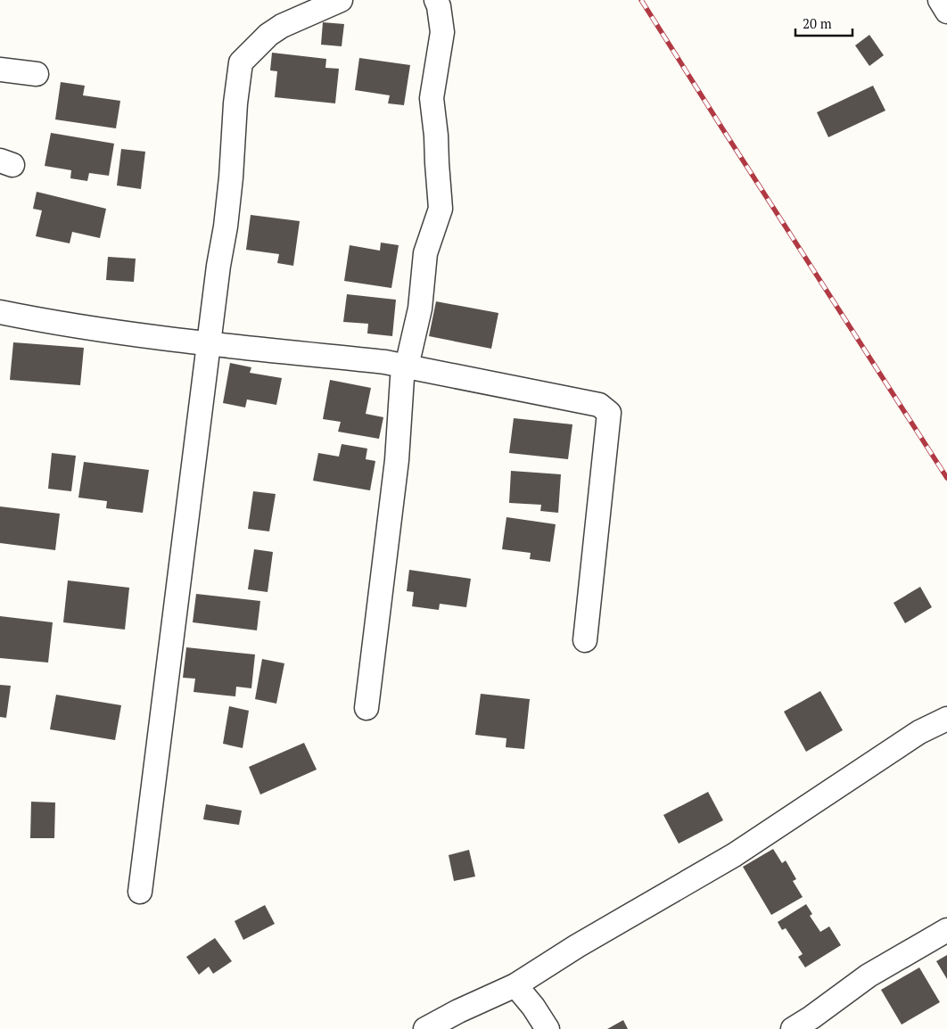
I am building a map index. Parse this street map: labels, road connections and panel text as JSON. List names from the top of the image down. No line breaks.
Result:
{"scale_bar":"20 m"}
